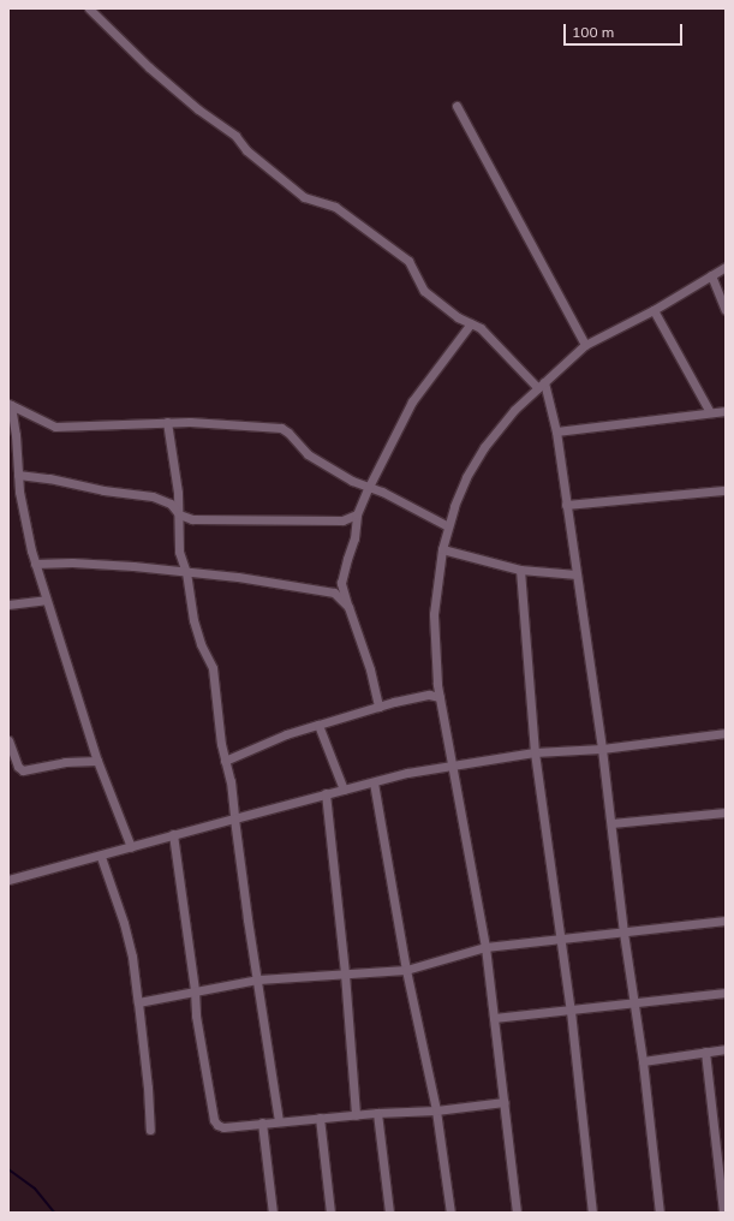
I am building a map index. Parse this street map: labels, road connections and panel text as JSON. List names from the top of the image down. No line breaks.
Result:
{"scale_bar":"100 m"}
